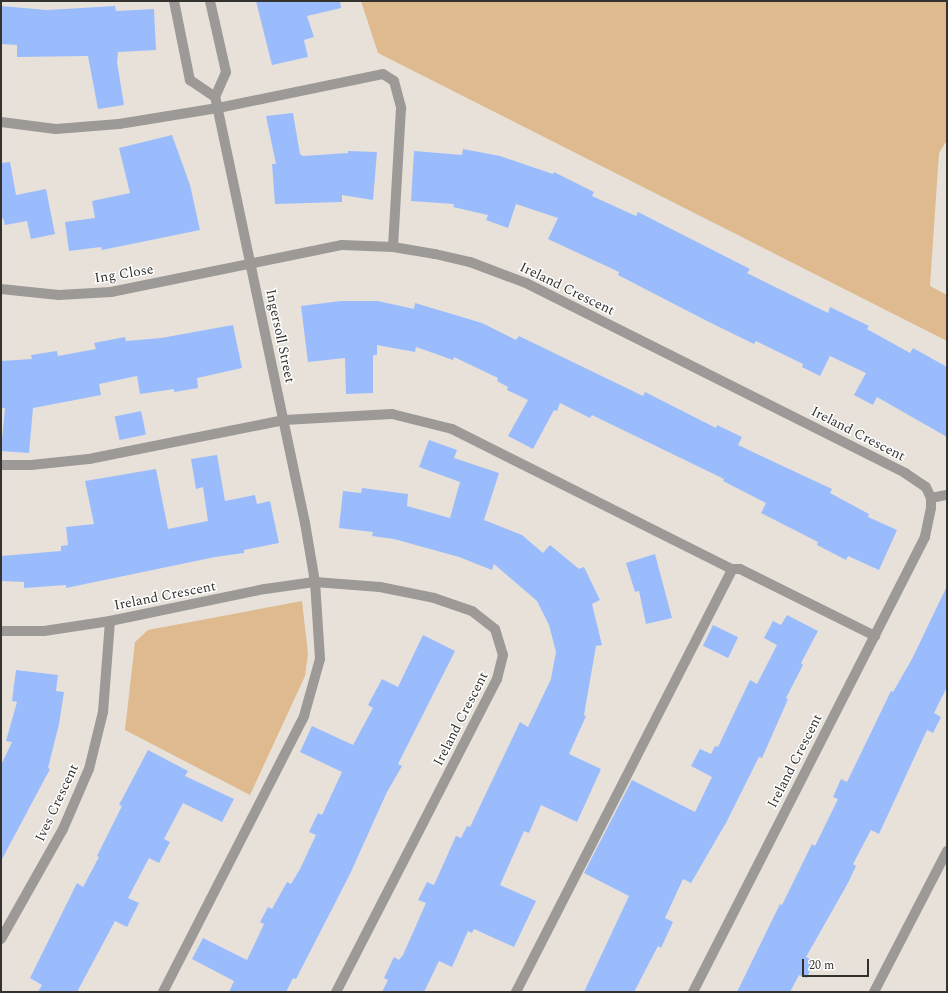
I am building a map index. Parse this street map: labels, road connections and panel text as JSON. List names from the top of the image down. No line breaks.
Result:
{"streets":{"street":["Ing Close","Ireland Crescent","Ingersoll Street","Ives Crescent"]},"crossings":[["Ing Close","Ireland Crescent"],["Ing Close","Ingersoll Street"],["Ireland Crescent","Ingersoll Street"],["Ireland Crescent","Ives Crescent"]],"scale_bar":"20 m"}
